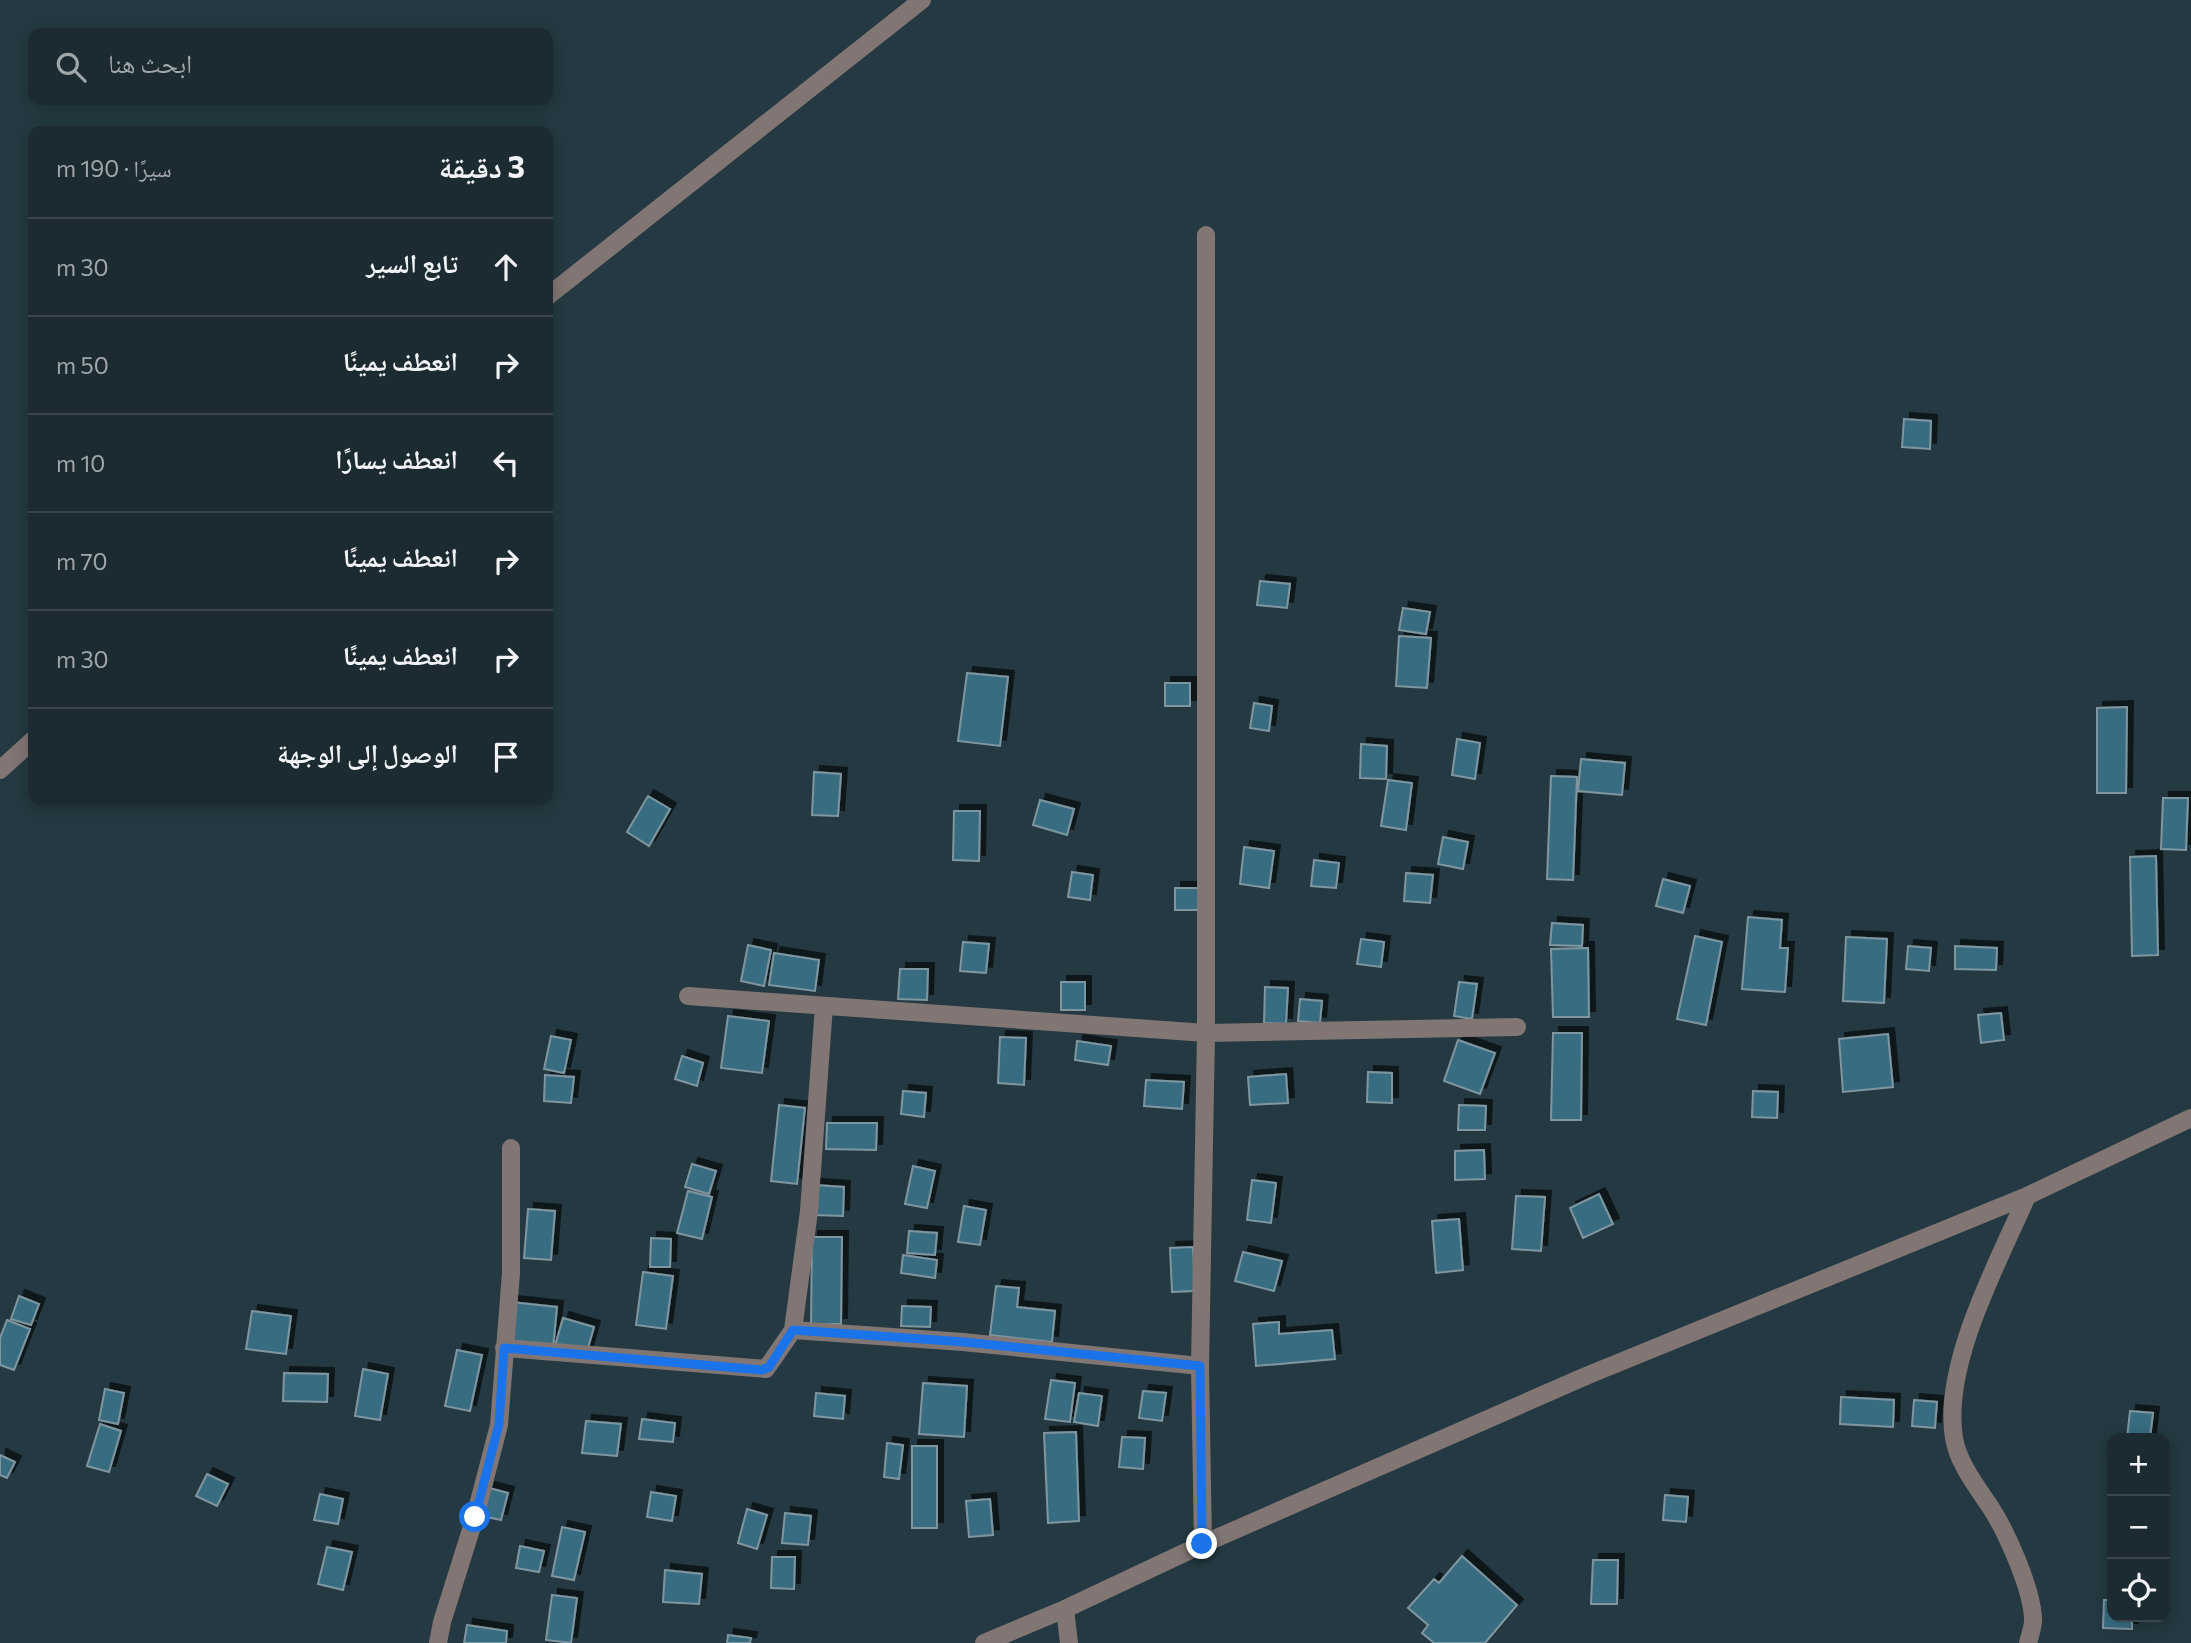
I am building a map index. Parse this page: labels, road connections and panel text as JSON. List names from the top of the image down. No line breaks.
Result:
{"page":{"search":"ابحث هنا","heading":["3 دقيقة","سيرًا · 190 m"],"list":[["تابع السير","30 m"],["انعطف يمينًا","50 m"],["انعطف يسارًا","10 m"],["انعطف يمينًا","70 m"],["انعطف يمينًا","30 m"],"الوصول إلى الوجهة"],"map_buttons":["+","−"]}}
